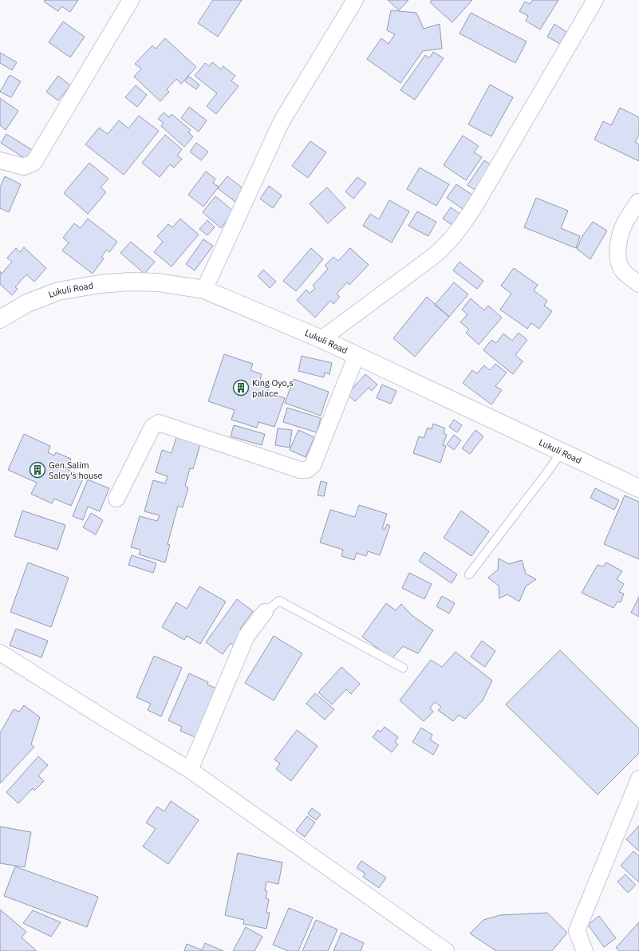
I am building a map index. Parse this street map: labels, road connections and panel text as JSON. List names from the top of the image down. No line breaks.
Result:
{"streets":{"street":["Lukuli Road"]},"places":{"building":["King Oyo,s palace","Gen.Salim Saley's house"]}}
